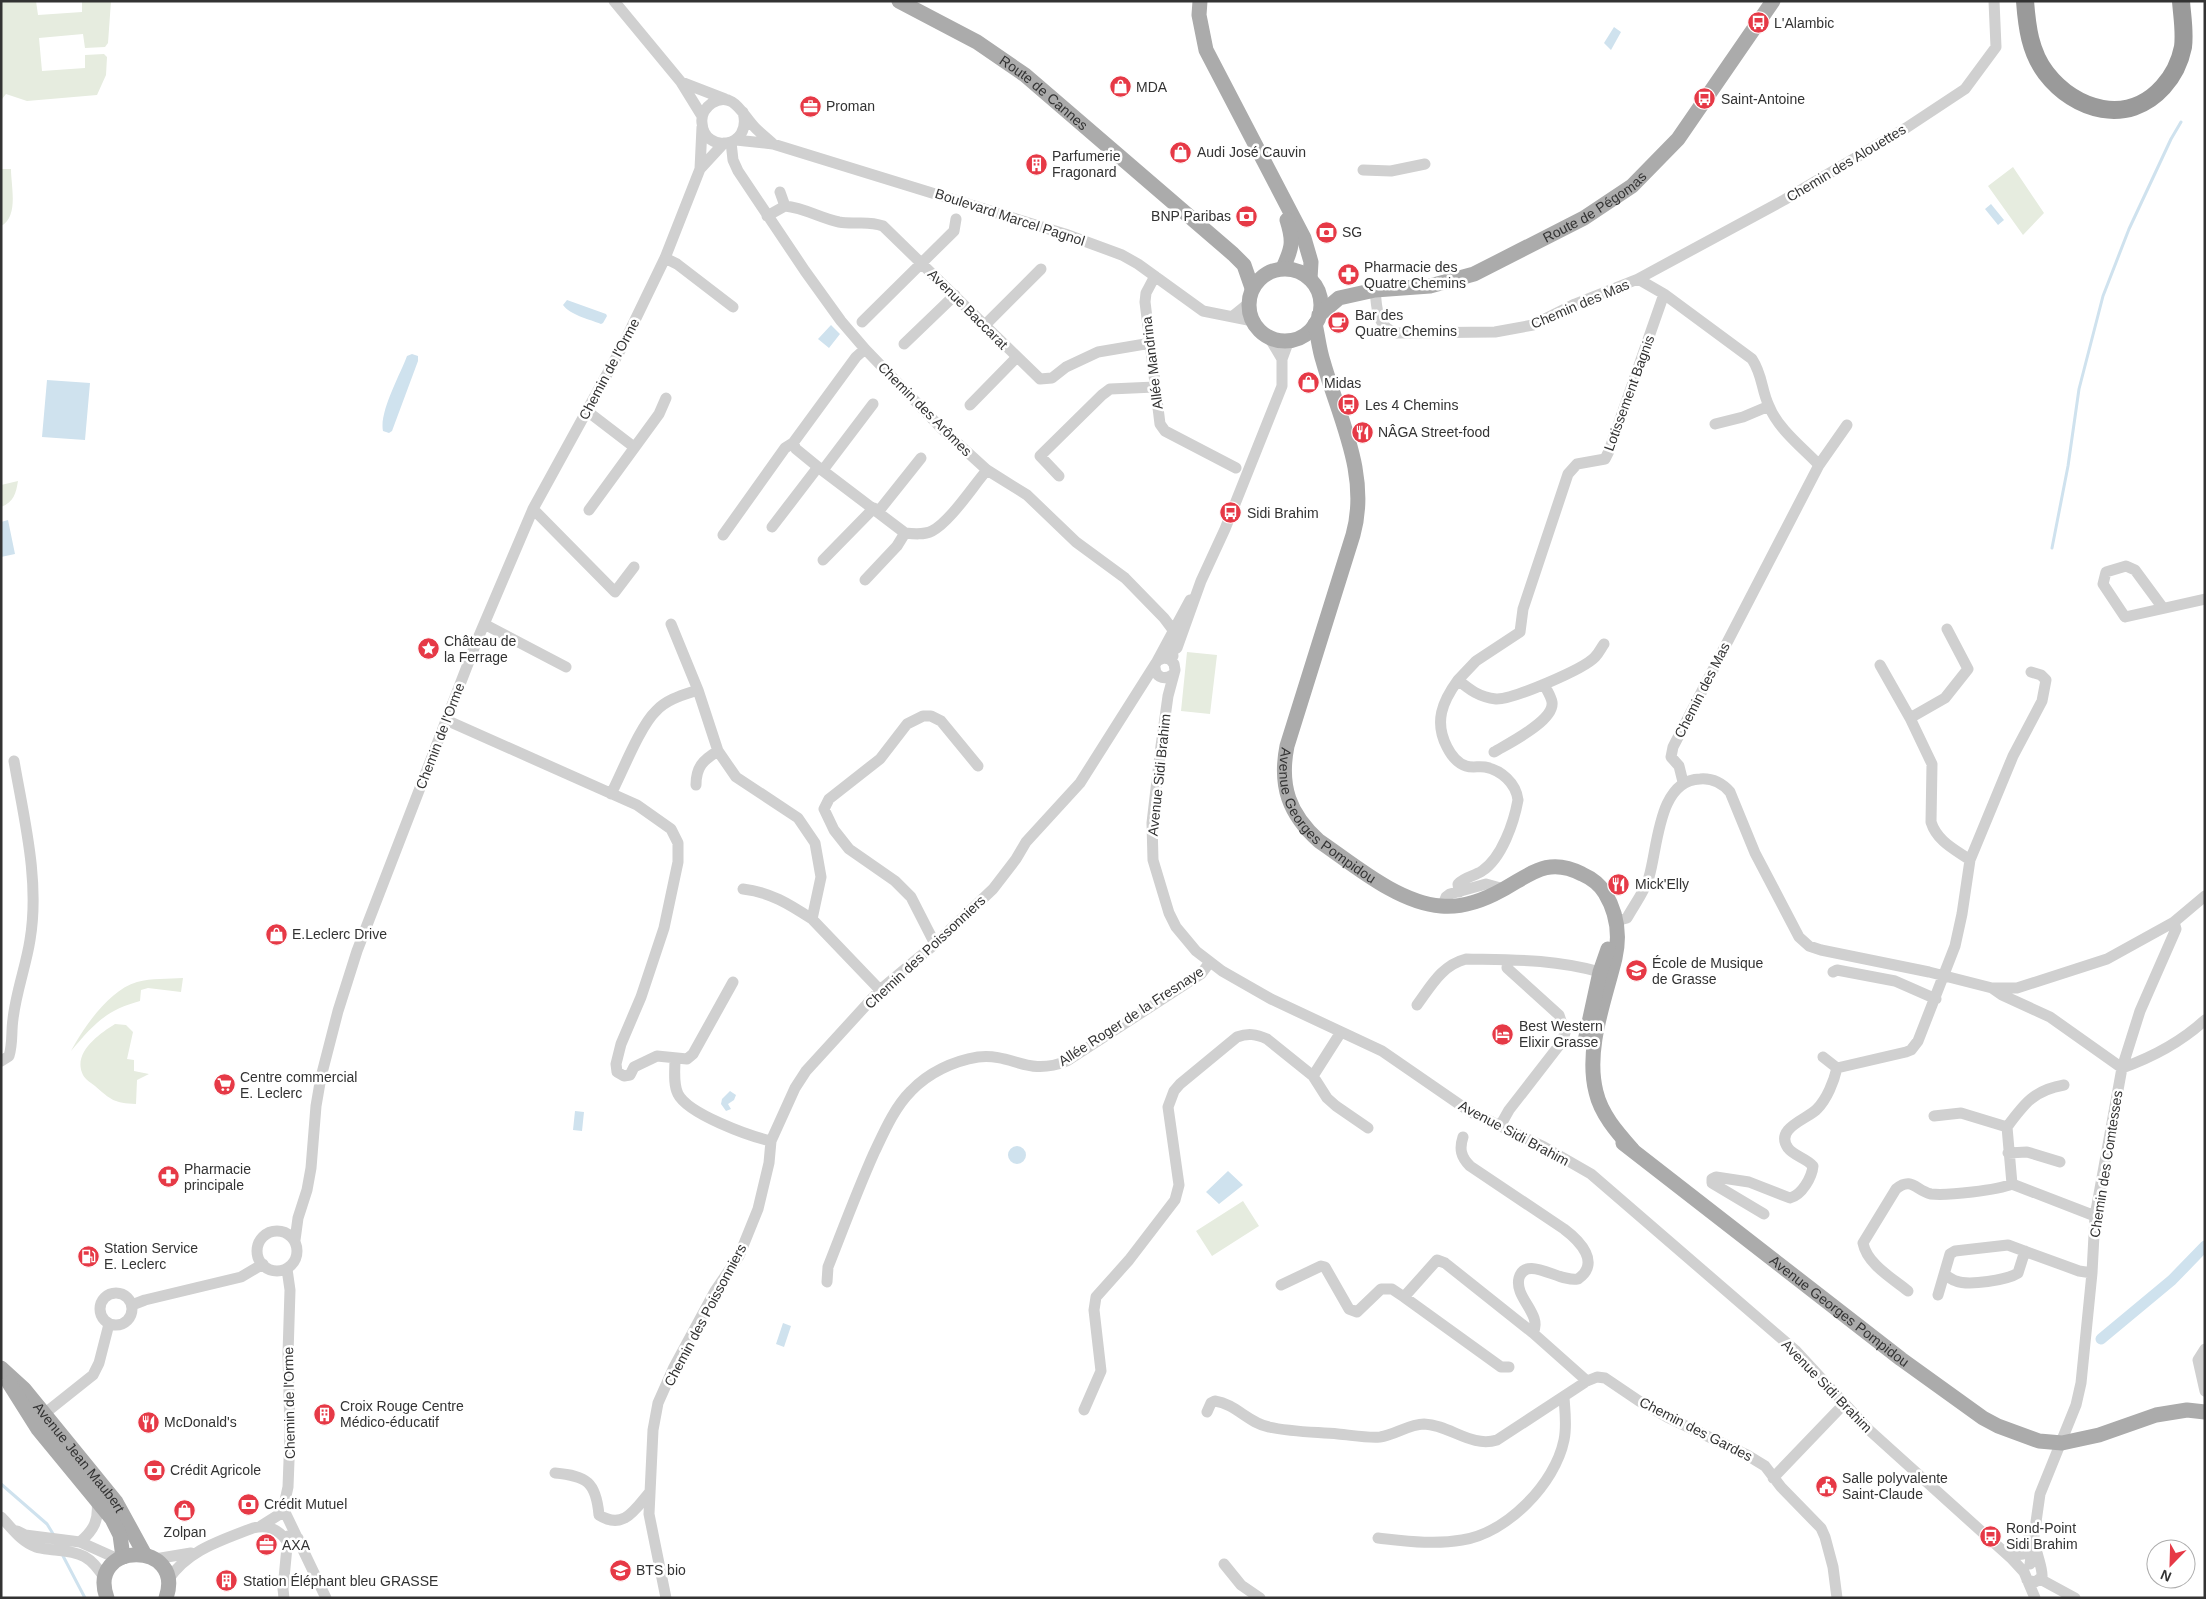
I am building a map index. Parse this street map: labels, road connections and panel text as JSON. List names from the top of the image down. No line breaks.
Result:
{"streets":{"main road":["Route de Cannes","Route de Pégomas","Avenue Georges Pompidou","Avenue Jean Maubert"],"street":["Chemin des Alouettes","Boulevard Marcel Pagnol","Chemin des Mas","Avenue Baccarat","Allée Mandrina","Chemin de l'Orme","Lotissement Bagnis","Chemin des Arômes","Avenue Sidi Brahim","Chemin des Poissonniers","Allée Roger de la Fresnaye","Chemin des Comtesses","Chemin des Gardes"]},"crossings":[["Route de Cannes","Boulevard Marcel Pagnol"],["Route de Cannes","Avenue Georges Pompidou"],["Chemin des Alouettes","Chemin des Mas"],["Route de Pégomas","Chemin des Mas"],["Boulevard Marcel Pagnol","Allée Mandrina"],["Boulevard Marcel Pagnol","Chemin de l'Orme"],["Boulevard Marcel Pagnol","Chemin des Arômes"],["Boulevard Marcel Pagnol","Avenue Georges Pompidou"],["Chemin des Mas","Lotissement Bagnis"],["Avenue Baccarat","Allée Mandrina"],["Chemin de l'Orme","Chemin des Arômes"],["Lotissement Bagnis","Avenue Georges Pompidou"],["Avenue Sidi Brahim","Chemin des Poissonniers"],["Avenue Sidi Brahim","Allée Roger de la Fresnaye"],["Avenue Georges Pompidou","Chemin des Comtesses"]],"places":{"bus stop":["L'Alambic","Saint-Antoine","Les 4 Chemins","Sidi Brahim","Rond-Point Sidi Brahim"],"shop":["MDA","Audi José Cauvin","Midas","E.Leclerc Drive","Zolpan"],"office":["Proman","AXA"],"building":["Parfumerie Fragonard","Croix Rouge Centre Médico-éducatif","Station Éléphant bleu GRASSE"],"bank":["BNP Paribas","SG","Crédit Agricole","Crédit Mutuel"],"pharmacy":["Pharmacie des Quatre Chemins","Pharmacie principale"],"cafe":["Bar des Quatre Chemins"],"restaurant":["NÂGA Street-food","Mick'Elly","McDonald's"],"place":["Château de la Ferrage"],"school or university":["École de Musique de Grasse","BTS bio"],"hotel":["Best Western Elixir Grasse"],"supermarket":["Centre commercial E. Leclerc"],"fuel station":["Station Service E. Leclerc"],"public building":["Salle polyvalente Saint-Claude"]},"north":"bottom left"}
